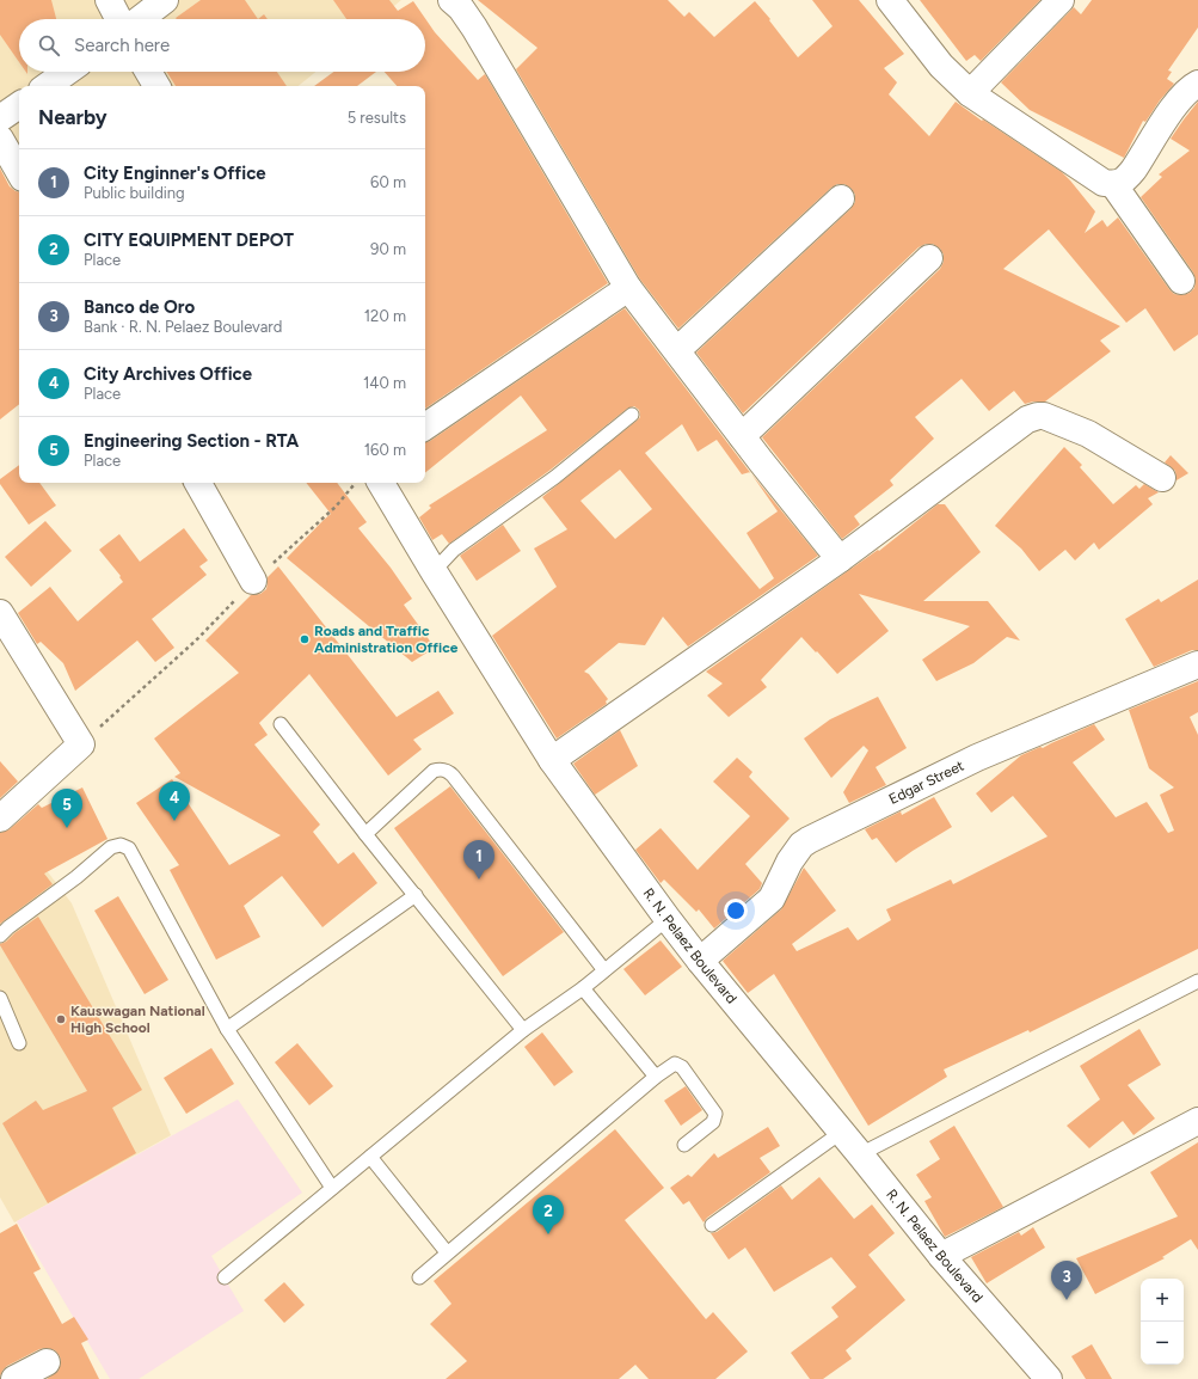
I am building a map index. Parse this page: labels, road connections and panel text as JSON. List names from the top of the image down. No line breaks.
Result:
{"streets":{"street":["Edgar Street","R. N. Pelaez Boulevard"]},"crossings":[["Edgar Street","R. N. Pelaez Boulevard"]],"places":["Roads and Traffic Administration Office","Kauswagan National High School"],"page":{"search":"Search here","heading":["Nearby","5 results"],"list":[{"mark":"1","name":"City Enginner's Office","note":"Public building","value":"60 m"},{"mark":"2","name":"CITY EQUIPMENT DEPOT","note":"Place","value":"90 m"},{"mark":"3","name":"Banco de Oro","note":"Bank · R. N. Pelaez Boulevard","value":"120 m"},{"mark":"4","name":"City Archives Office","note":"Place","value":"140 m"},{"mark":"5","name":"Engineering Section - RTA","note":"Place","value":"160 m"}],"pins":["4","5","1","2","3"],"map_buttons":["+","−"]}}
